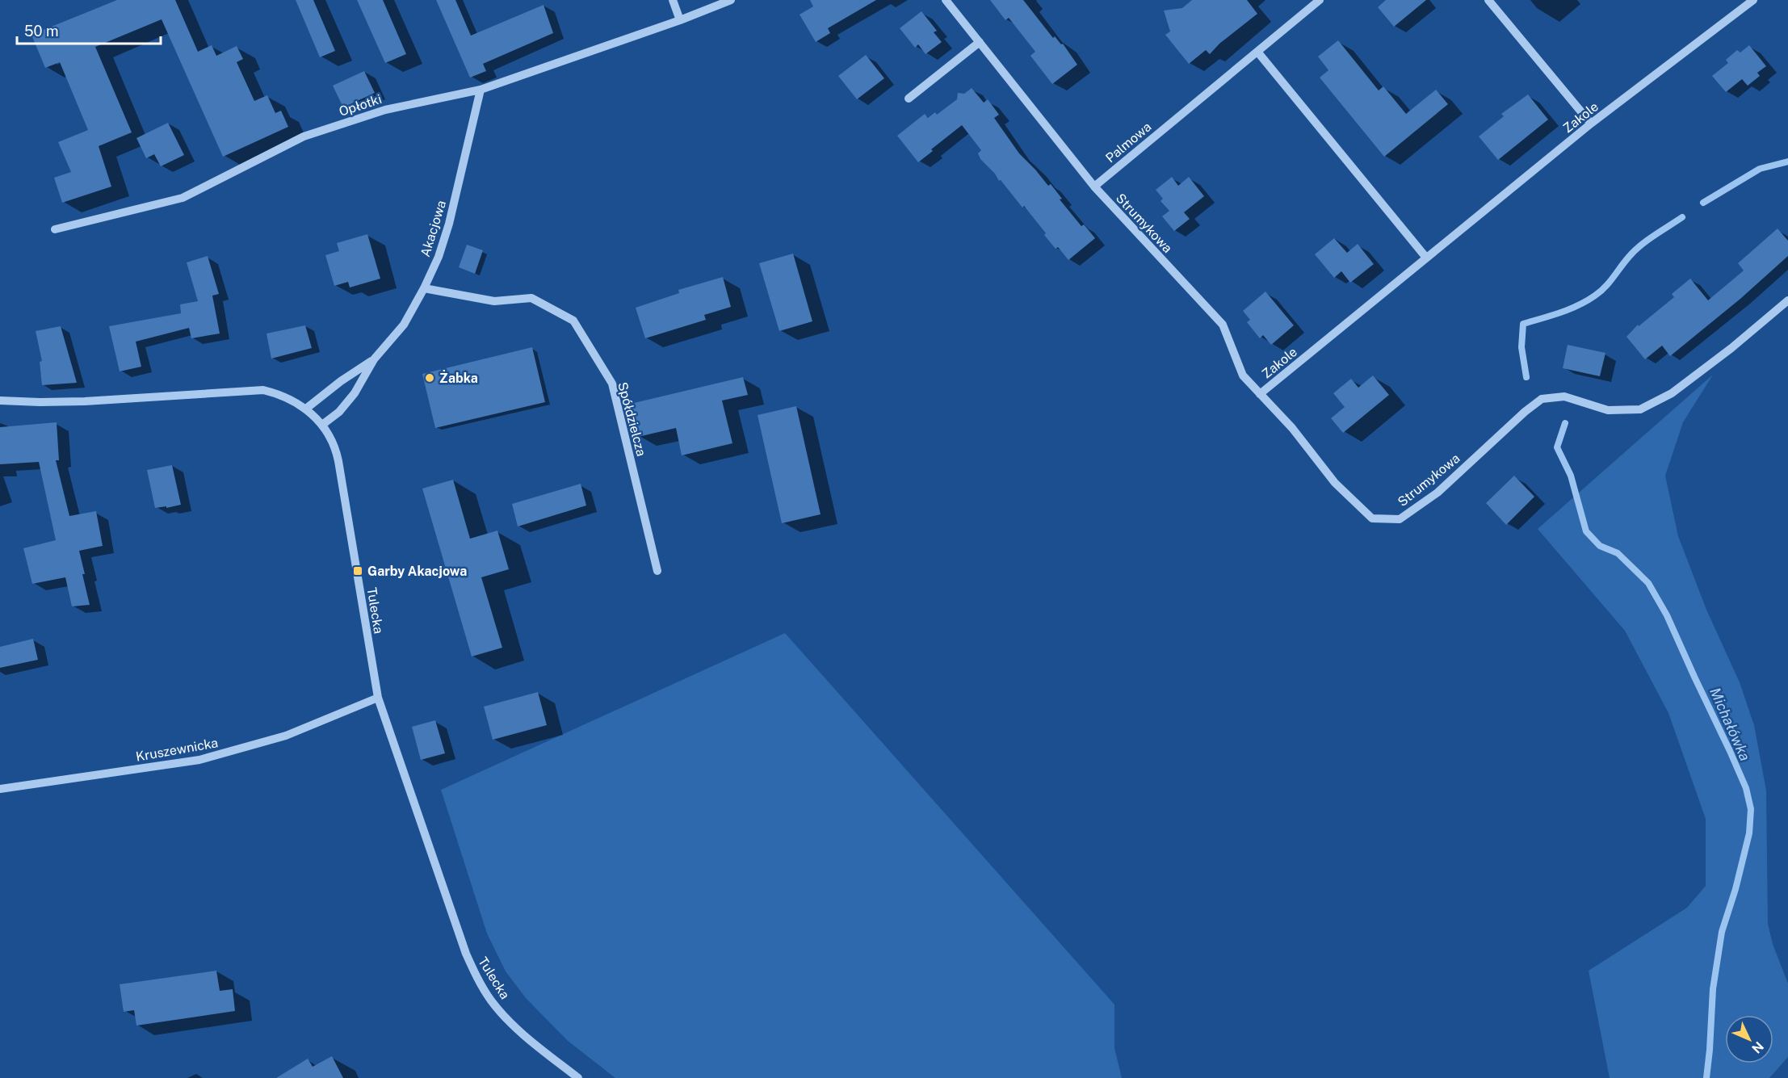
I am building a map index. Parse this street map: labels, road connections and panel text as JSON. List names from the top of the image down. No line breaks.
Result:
{"streets":{"street":["Opłotki","Zakole","Palmowa","Strumykowa","Akacjowa","Spółdzielcza","Tulecka","Kruszewnicka"]},"crossings":[["Opłotki","Akacjowa"],["Zakole","Strumykowa"],["Palmowa","Strumykowa"],["Akacjowa","Spółdzielcza"],["Akacjowa","Tulecka"],["Tulecka","Kruszewnicka"]],"water":["Michałówka"],"places":{"other":["Żabka"],"transit":["Garby Akacjowa"]},"scale_bar":"50 m","north":"bottom right"}
